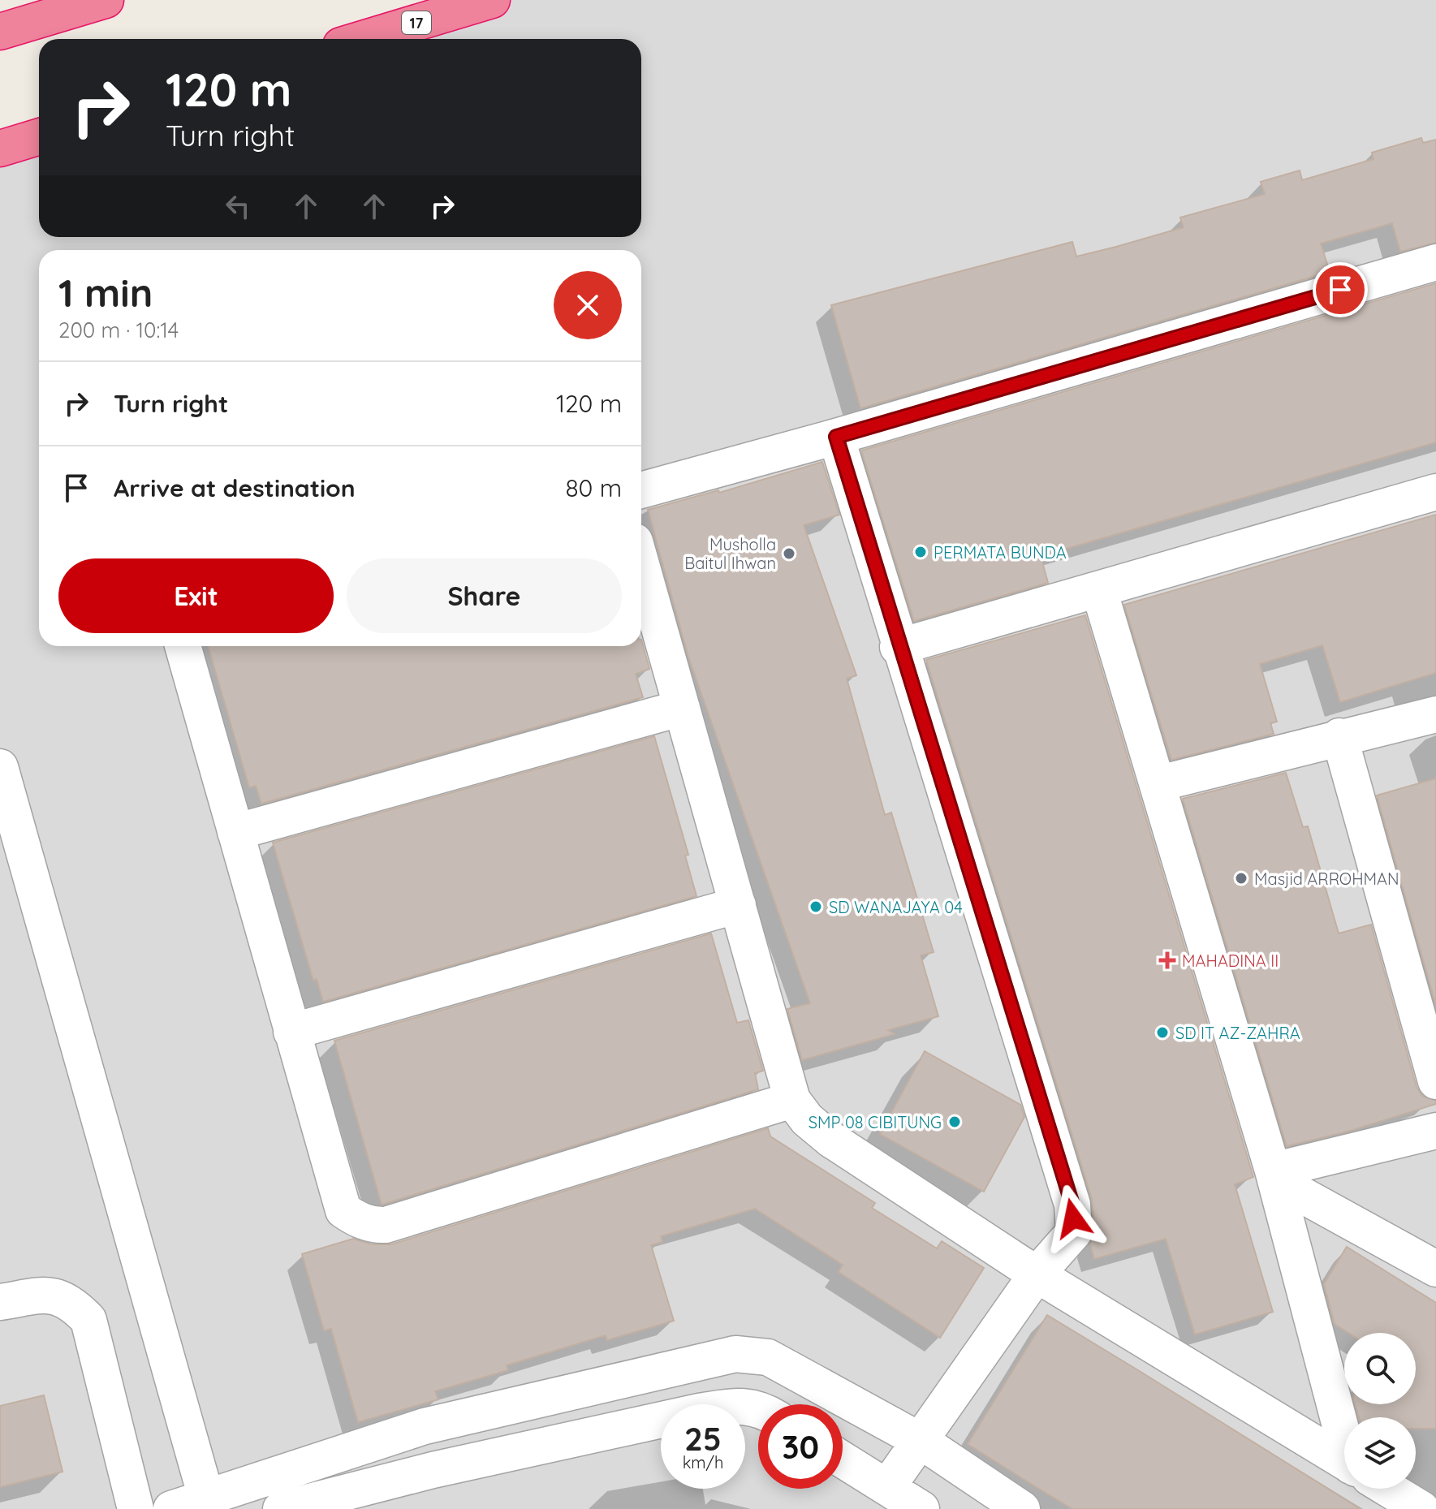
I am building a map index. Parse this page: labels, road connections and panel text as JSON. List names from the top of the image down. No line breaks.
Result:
{"streets":{"highway":["17"]},"places":{"other":["PERMATA BUNDA","Musholla Baitul Ihwan","Masjid ARROHMAN","SD WANAJAYA 04","SD IT AZ-ZAHRA","SMP 08 CIBITUNG"],"health":["MAHADINA II"]},"page":{"turn":["120 m","Turn right"],"heading":["1 min","200 m · 10:14"],"list":[{"name":"Turn right","value":"120 m"},{"name":"Arrive at destination","value":"80 m"}],"buttons":["Exit","Share"],"speed":"25 km/h","limit":"30"}}
